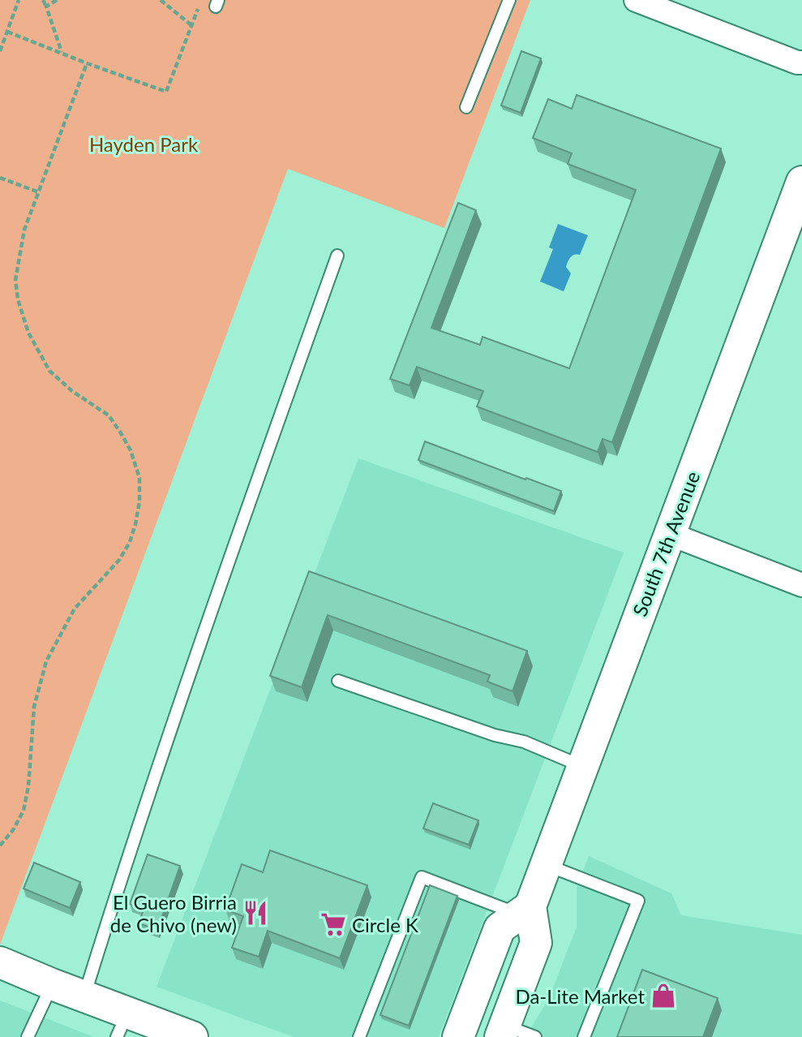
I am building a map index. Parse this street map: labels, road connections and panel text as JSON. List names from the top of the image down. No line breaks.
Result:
{"streets":{"main road":["South 7th Avenue"]},"parks":["Hayden Park"],"places":{"restaurant":["El Guero Birria de Chivo (new)"],"supermarket":["Circle K"],"shop":["Da-Lite Market"]}}
